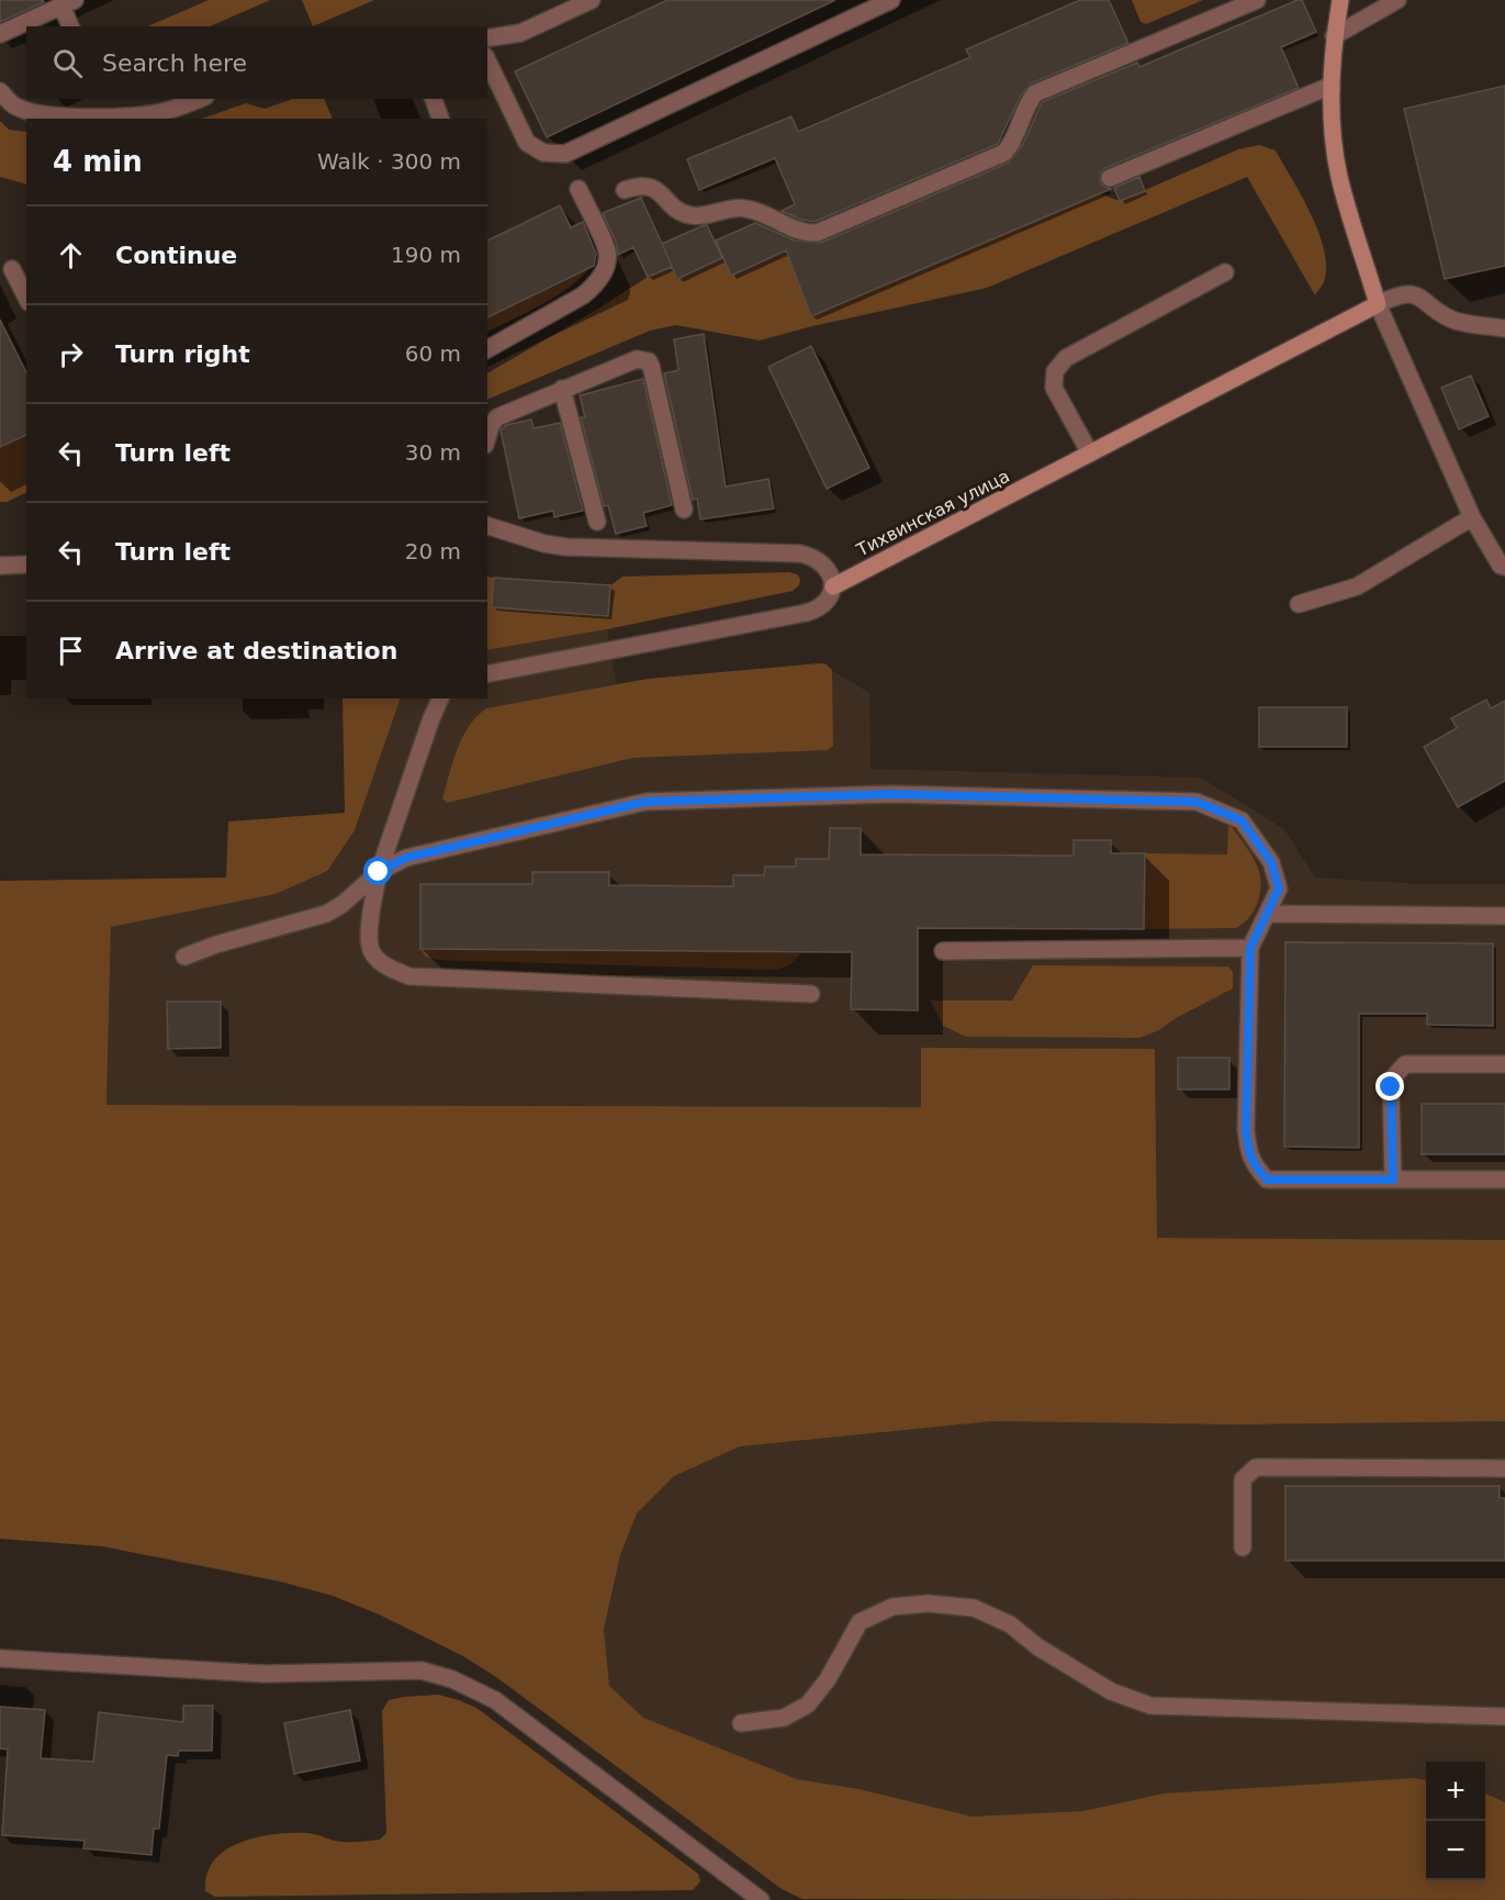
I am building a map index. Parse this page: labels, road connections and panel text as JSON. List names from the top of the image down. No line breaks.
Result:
{"streets":{"street":["Тихвинская улица"]},"page":{"search":"Search here","heading":["4 min","Walk · 300 m"],"list":[["Continue","190 m"],["Turn right","60 m"],["Turn left","30 m"],["Turn left","20 m"],"Arrive at destination"],"map_buttons":["+","−"]}}
